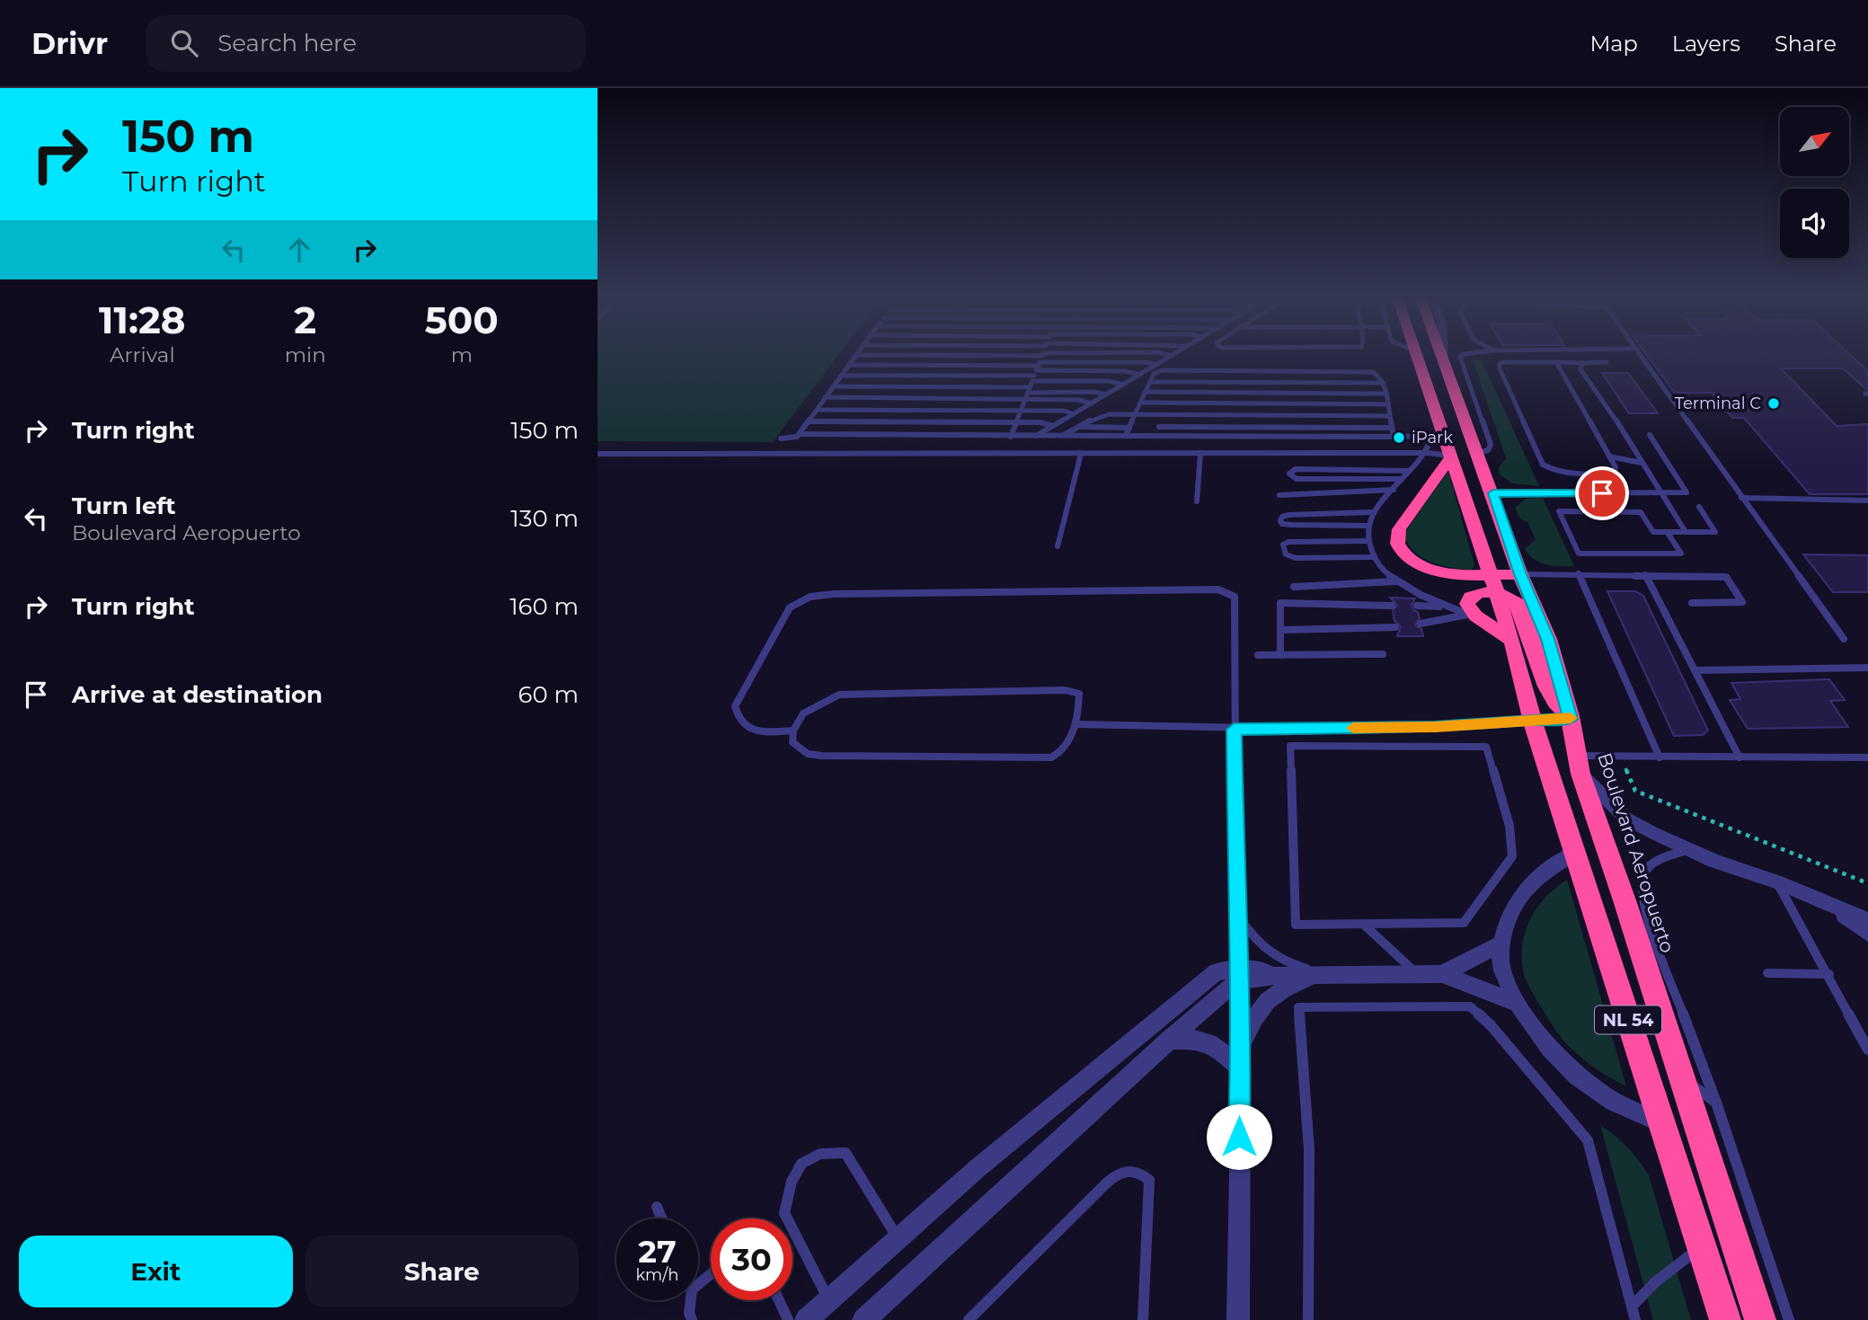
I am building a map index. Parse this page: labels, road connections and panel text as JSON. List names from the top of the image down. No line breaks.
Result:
{"streets":{"highway":["Boulevard Aeropuerto","NL 54"]},"places":["Terminal C","iPark"],"north":"top right","page":{"header":"Drivr","search":"Search here","nav":["Map","Layers","Share"],"turn":["150 m","Turn right"],"eta":["11:28","Arrival","2","min","500","m"],"list":[{"name":"Turn right","value":"150 m"},{"name":"Turn left","note":"Boulevard Aeropuerto","value":"130 m"},{"name":"Turn right","value":"160 m"},{"name":"Arrive at destination","value":"60 m"}],"speed":"27 km/h","limit":"30","buttons":["Exit","Share"]}}
